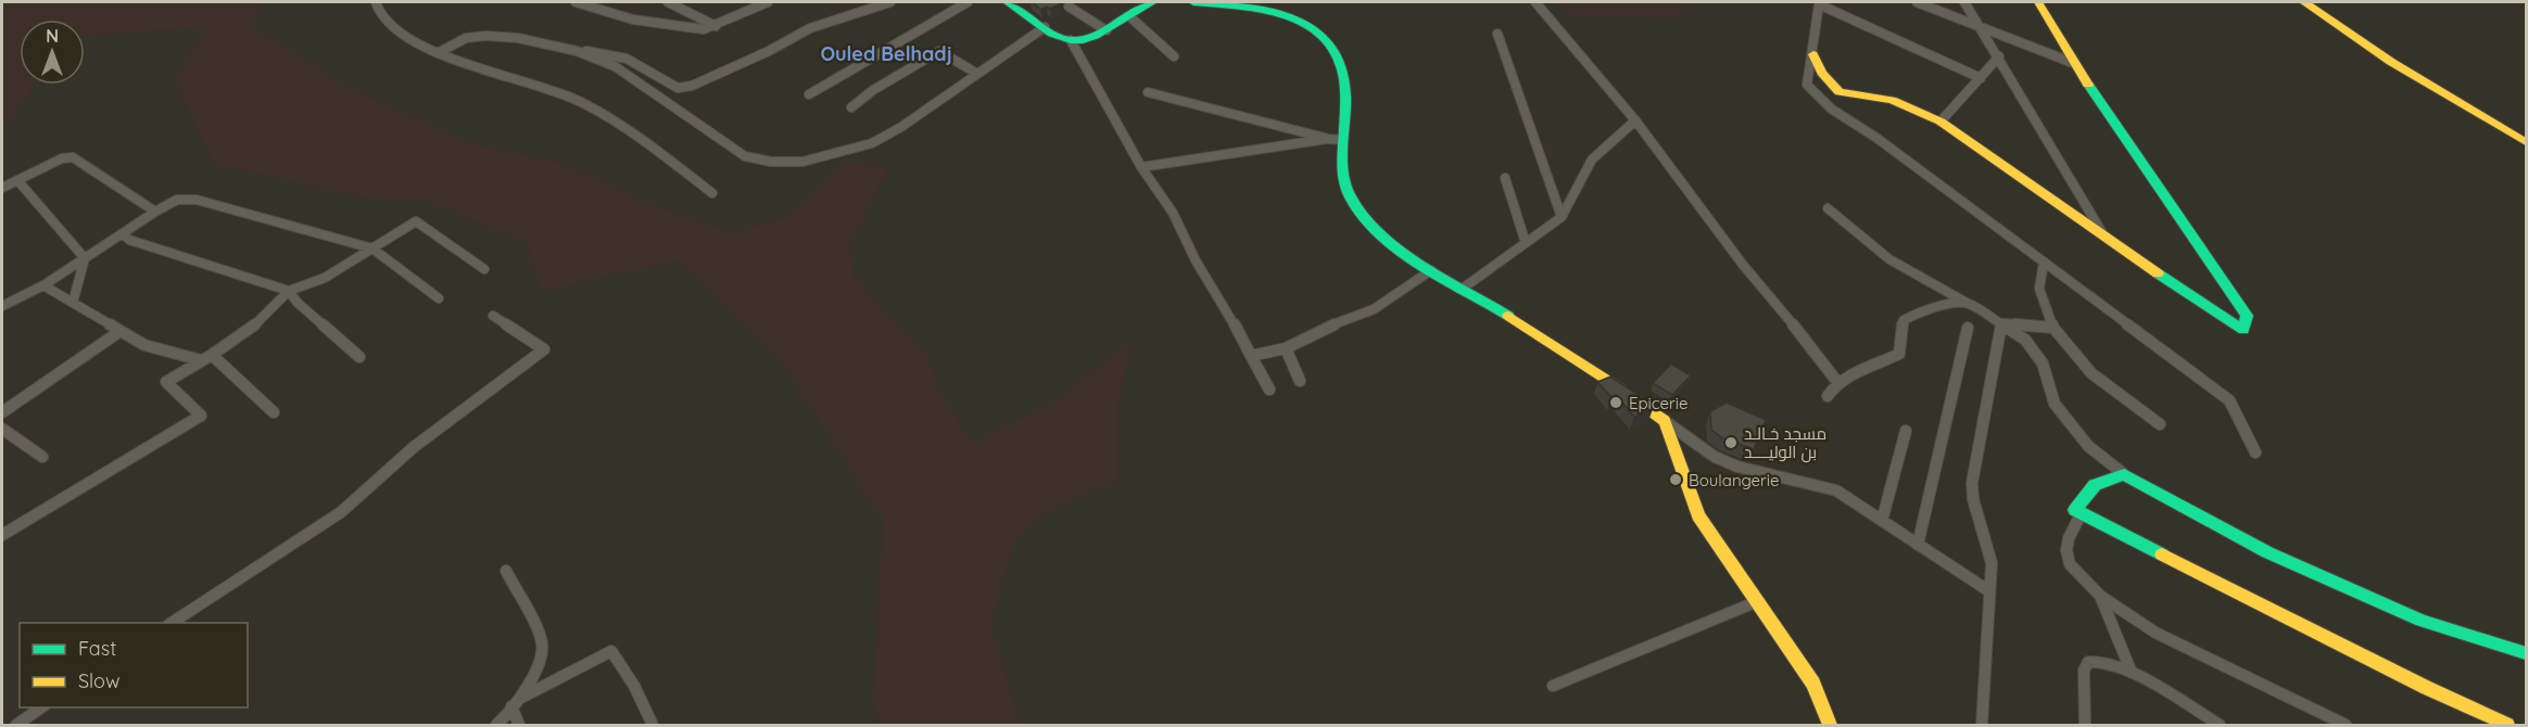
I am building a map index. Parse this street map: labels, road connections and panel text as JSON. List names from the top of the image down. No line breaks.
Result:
{"districts":["Ouled Belhadj"],"places":["Epicerie","مسجد خـالـد بن الوليــــد","Boulangerie"],"legend":["Fast","Slow"],"north":"top"}
